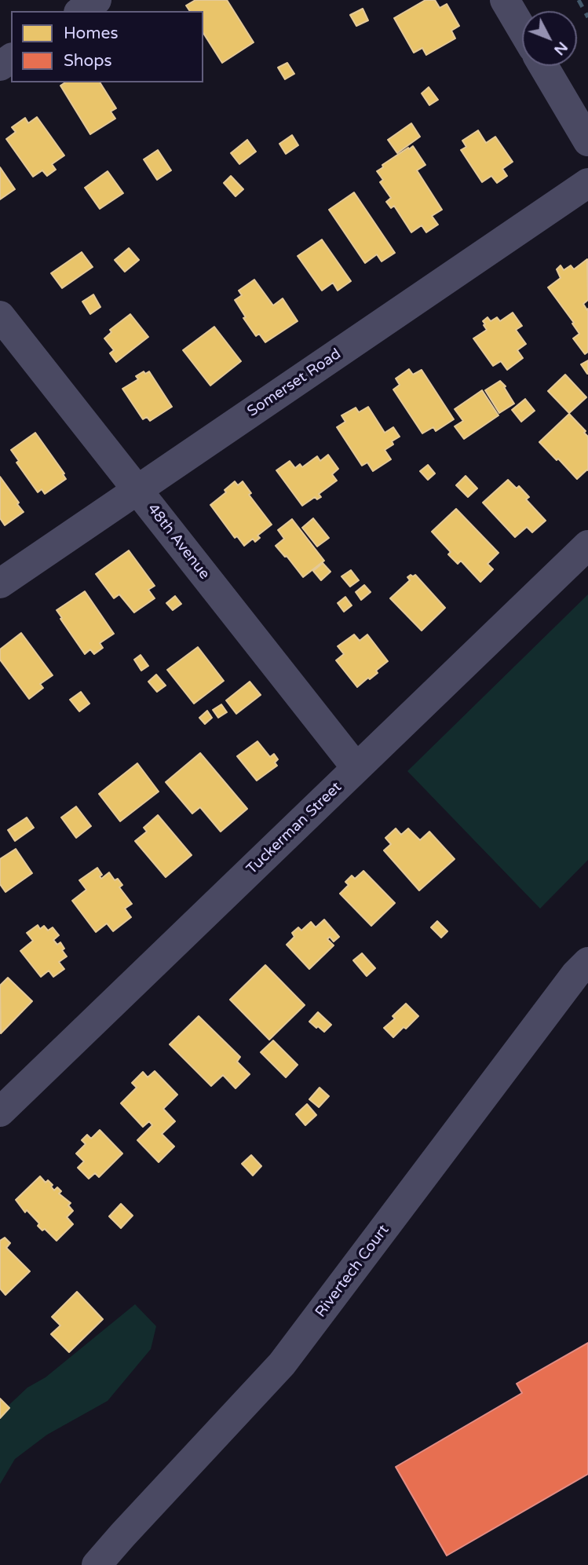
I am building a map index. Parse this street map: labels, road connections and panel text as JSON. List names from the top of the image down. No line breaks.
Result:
{"streets":{"street":["Somerset Road","48th Avenue","Tuckerman Street","Rivertech Court"]},"crossings":[["Somerset Road","48th Avenue"],["48th Avenue","Tuckerman Street"]],"legend":["Homes","Shops"],"north":"bottom right"}
